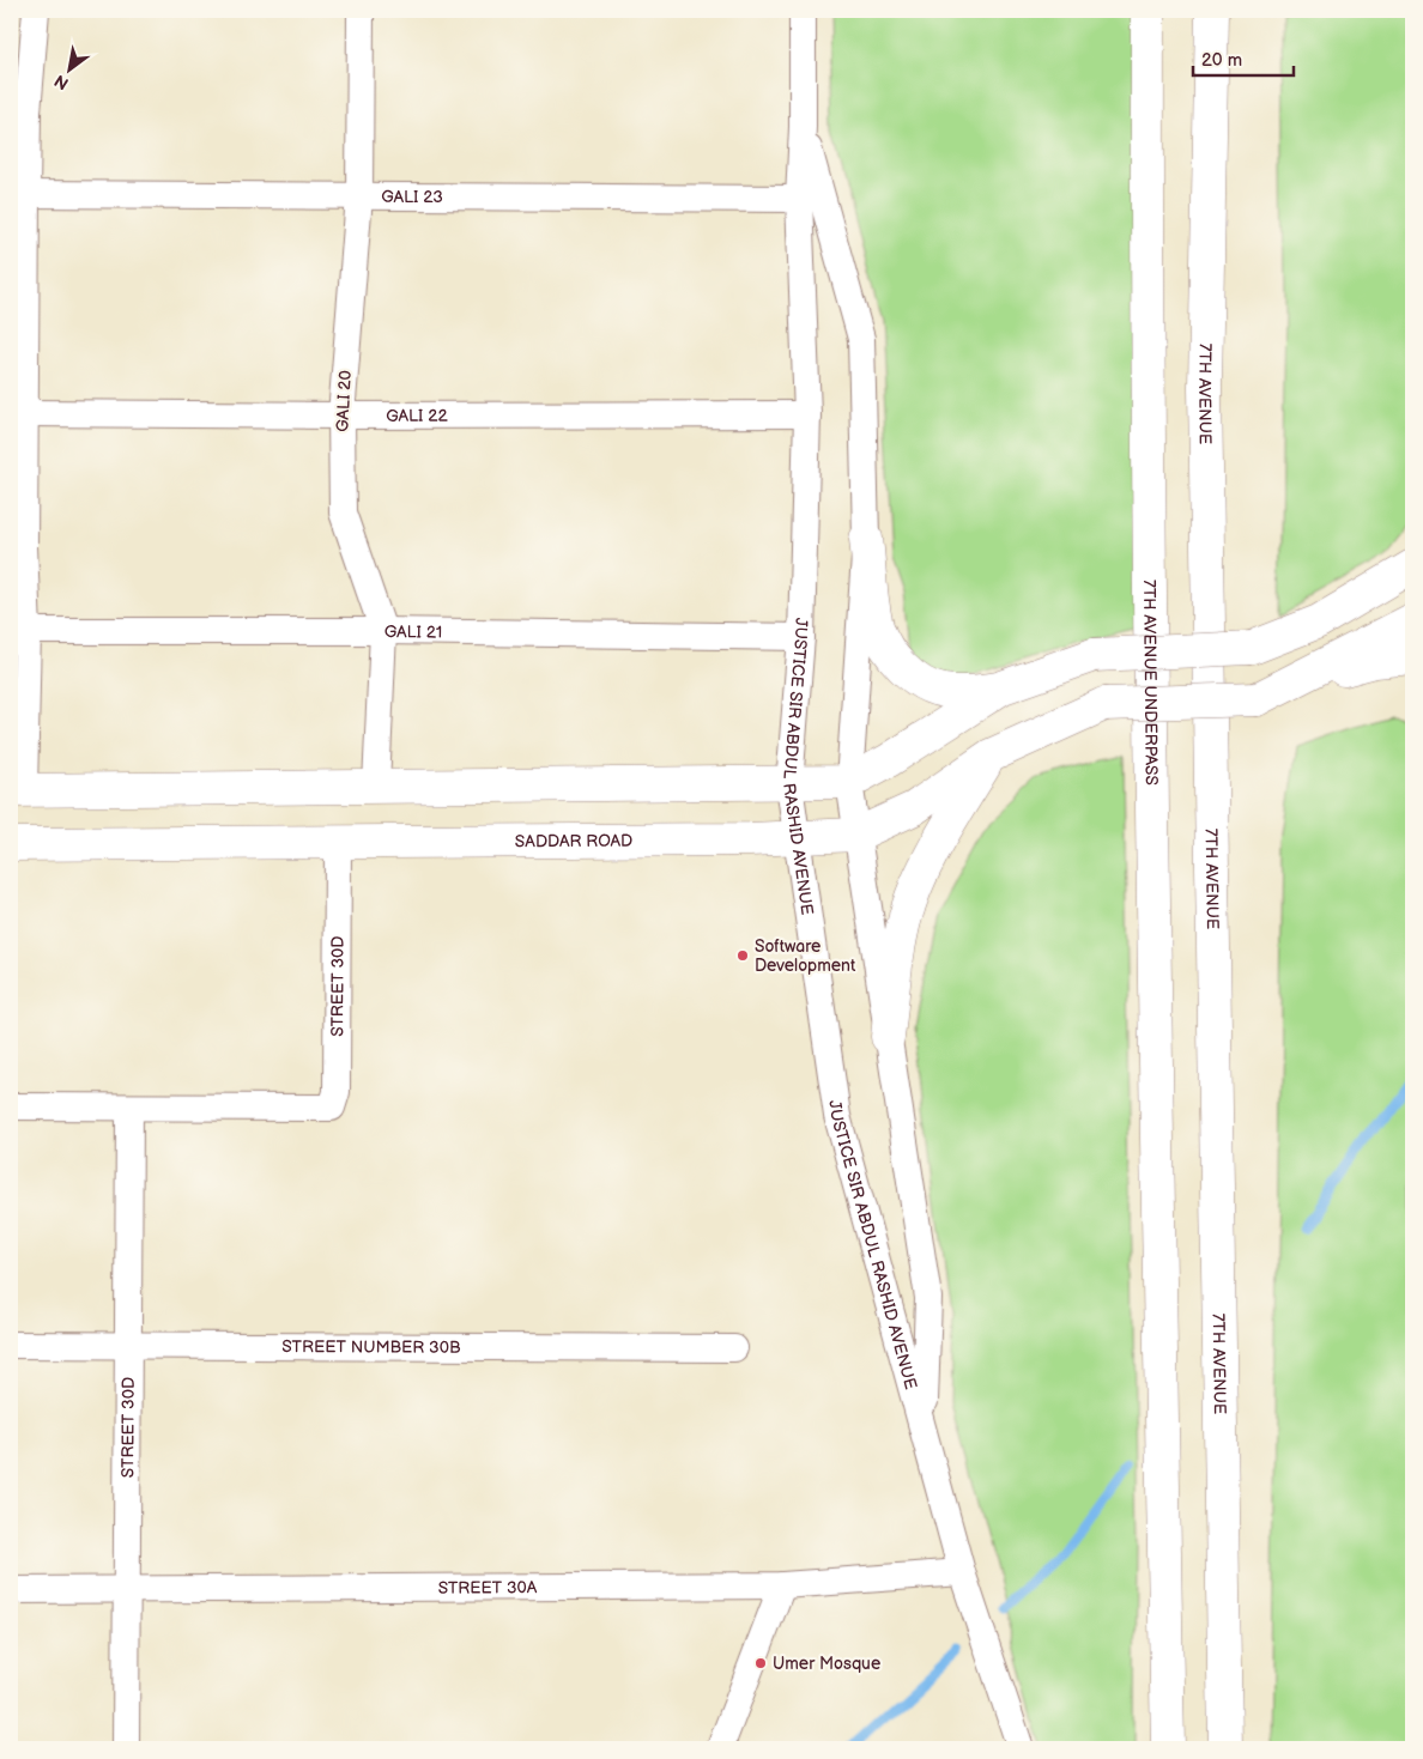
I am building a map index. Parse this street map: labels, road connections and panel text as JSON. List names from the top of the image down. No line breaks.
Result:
{"streets":{"street":["GALI 23","7TH AVENUE","GALI 20","GALI 22","GALI 21","7TH AVENUE UNDERPASS","JUSTICE SIR ABDUL RASHID AVENUE","SADDAR ROAD","STREET 30D","STREET NUMBER 30B","STREET 30A"]},"crossings":[["GALI 23","GALI 20"],["GALI 23","JUSTICE SIR ABDUL RASHID AVENUE"],["GALI 20","GALI 22"],["GALI 20","GALI 21"],["GALI 22","JUSTICE SIR ABDUL RASHID AVENUE"],["GALI 21","JUSTICE SIR ABDUL RASHID AVENUE"],["JUSTICE SIR ABDUL RASHID AVENUE","SADDAR ROAD"],["JUSTICE SIR ABDUL RASHID AVENUE","STREET 30A"],["SADDAR ROAD","STREET 30D"],["STREET 30D","STREET NUMBER 30B"],["STREET 30D","STREET 30A"]],"places":["Software Development","Umer Mosque"],"scale_bar":"20 m","north":"bottom left"}
